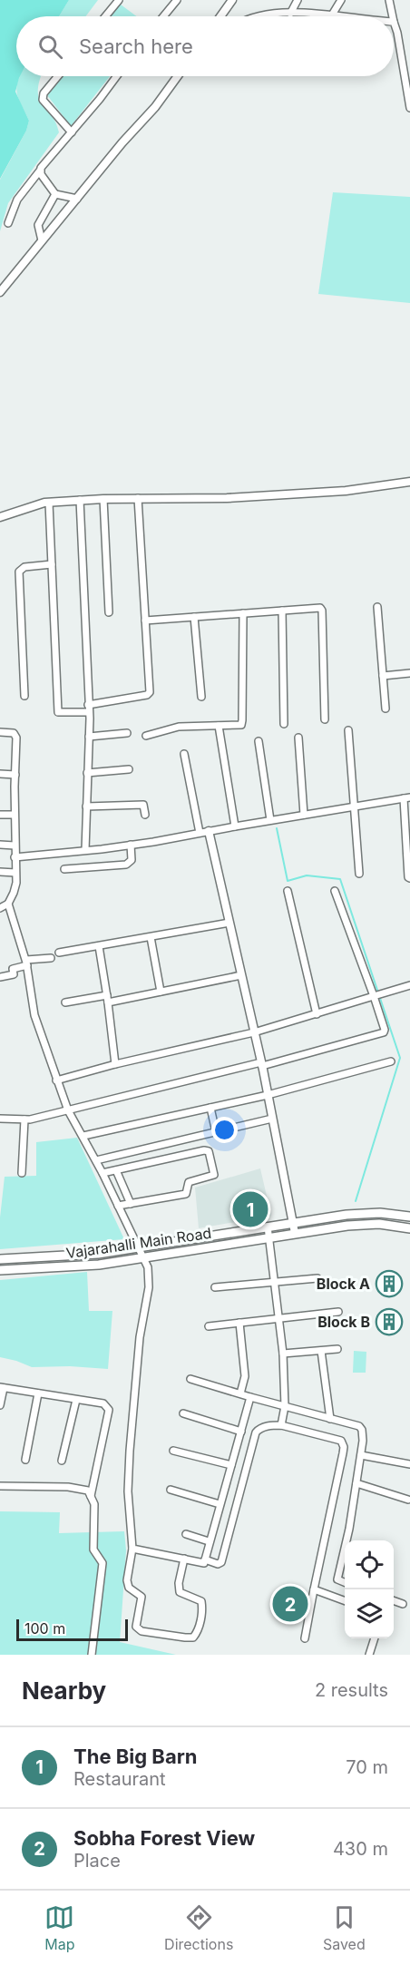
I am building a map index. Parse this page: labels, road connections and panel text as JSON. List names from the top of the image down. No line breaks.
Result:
{"streets":{"main road":["Vajarahalli Main Road"]},"places":{"building":["Block A","Block B"]},"scale_bar":"100 m","page":{"search":"Search here","pins":["1","2"],"scale":"100 m","heading":["Nearby","2 results"],"list":[{"mark":"1","name":"The Big Barn","note":"Restaurant","value":"70 m"},{"mark":"2","name":"Sobha Forest View","note":"Place","value":"430 m"}],"nav":["Map","Directions","Saved"]}}
